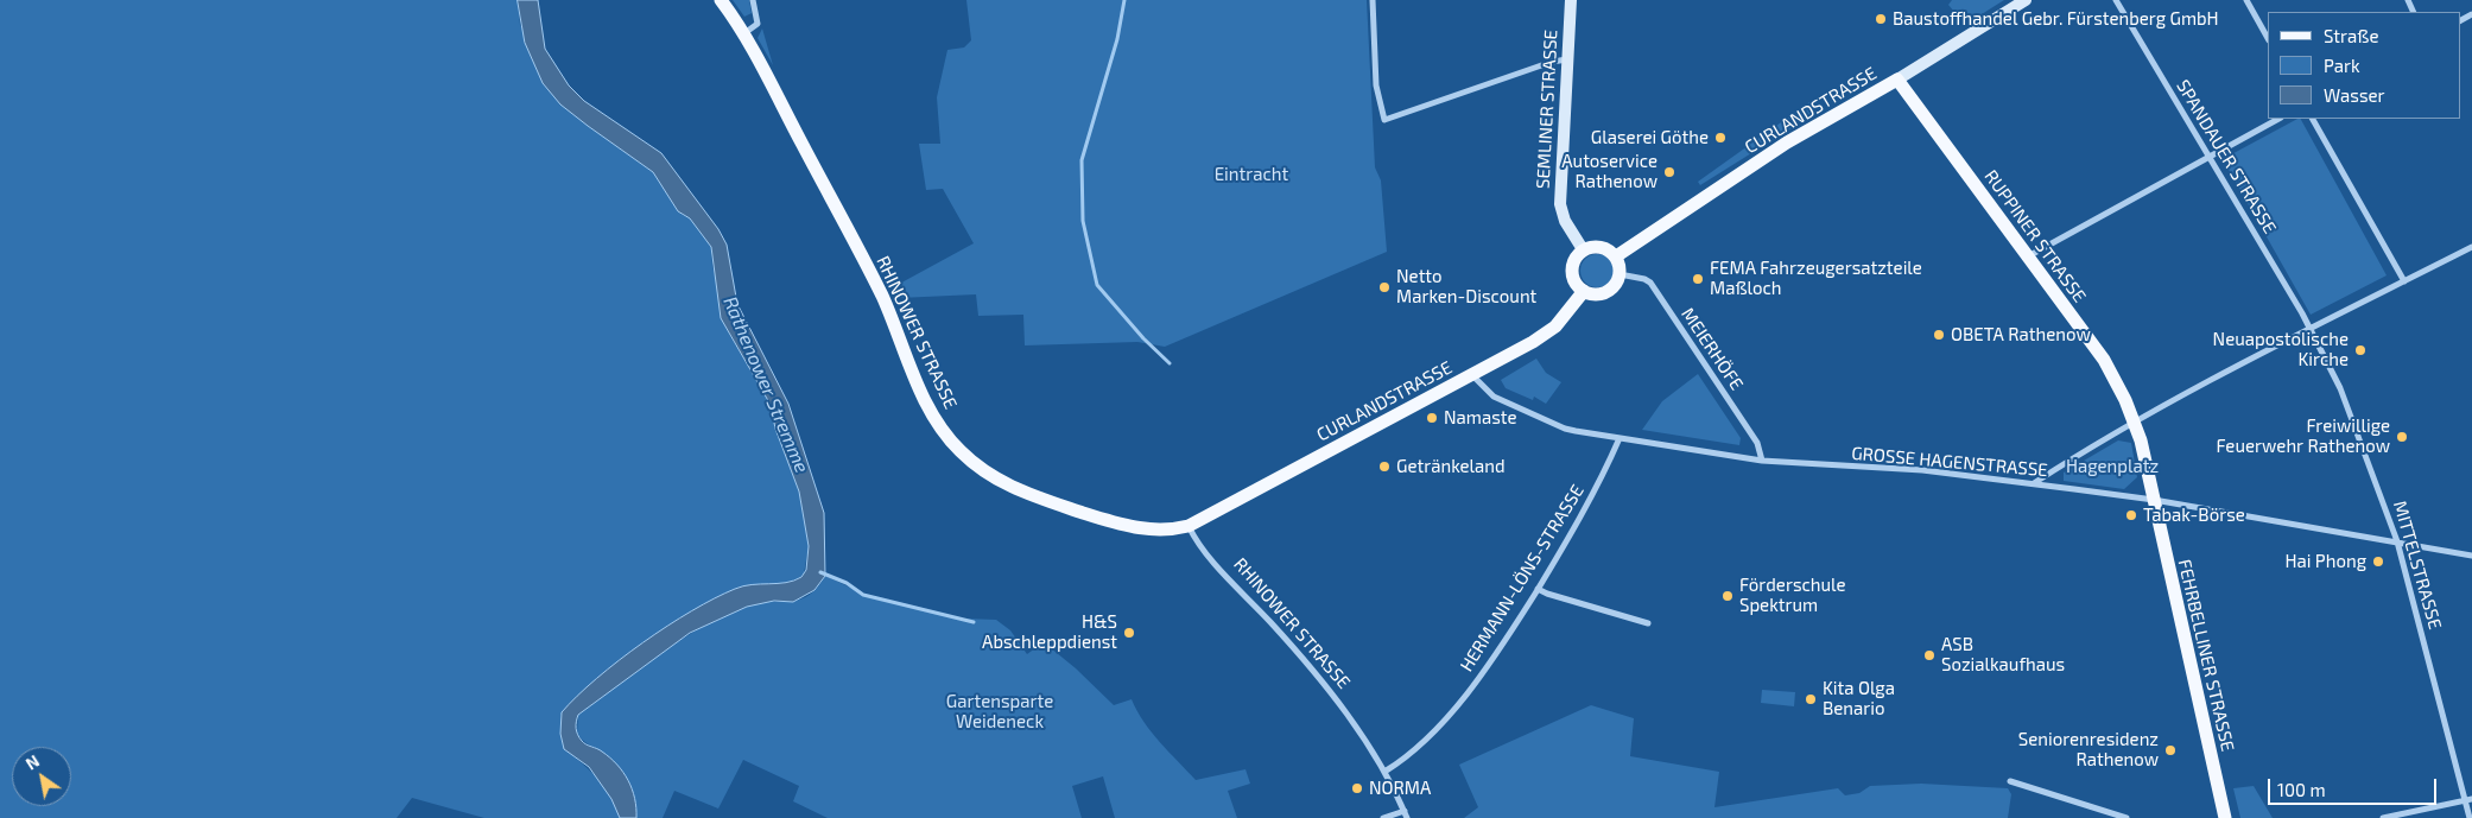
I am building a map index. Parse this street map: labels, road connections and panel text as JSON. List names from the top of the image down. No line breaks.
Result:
{"streets":{"main road":["CURLANDSTRASSE","RUPPINER STRASSE","RHINOWER STRASSE","FEHRBELLINER STRASSE"],"street":["SEMLINER STRASSE","SPANDAUER STRASSE","MEIERHÖFE","GROSSE HAGENSTRASSE","MITTELSTRASSE","HERMANN-LÖNS-STRASSE"]},"crossings":[["SEMLINER STRASSE","CURLANDSTRASSE"],["SEMLINER STRASSE","MEIERHÖFE"],["CURLANDSTRASSE","RUPPINER STRASSE"],["CURLANDSTRASSE","RHINOWER STRASSE"],["CURLANDSTRASSE","MEIERHÖFE"],["CURLANDSTRASSE","GROSSE HAGENSTRASSE"],["SPANDAUER STRASSE","MITTELSTRASSE"],["RHINOWER STRASSE","HERMANN-LÖNS-STRASSE"],["MEIERHÖFE","GROSSE HAGENSTRASSE"],["GROSSE HAGENSTRASSE","MITTELSTRASSE"],["GROSSE HAGENSTRASSE","HERMANN-LÖNS-STRASSE"],["GROSSE HAGENSTRASSE","FEHRBELLINER STRASSE"]],"water":["Rathenower Stremme"],"parks":["Eintracht","Hagenplatz","Gartensparte Weideneck"],"places":["Baustoffhandel Gebr. Fürstenberg GmbH","Glaserei Göthe","Autoservice Rathenow","FEMA Fahrzeugersatzteile Maßloch","Netto Marken-Discount","OBETA Rathenow","Neuapostolische Kirche","Namaste","Freiwillige Feuerwehr Rathenow","Getränkeland","Tabak-Börse","Hai Phong","Förderschule Spektrum","H&S Abschleppdienst","ASB Sozialkaufhaus","Kita Olga Benario","Seniorenresidenz Rathenow","NORMA"],"legend":["Straße","Park","Wasser"],"scale_bar":"100 m","north":"top left"}
